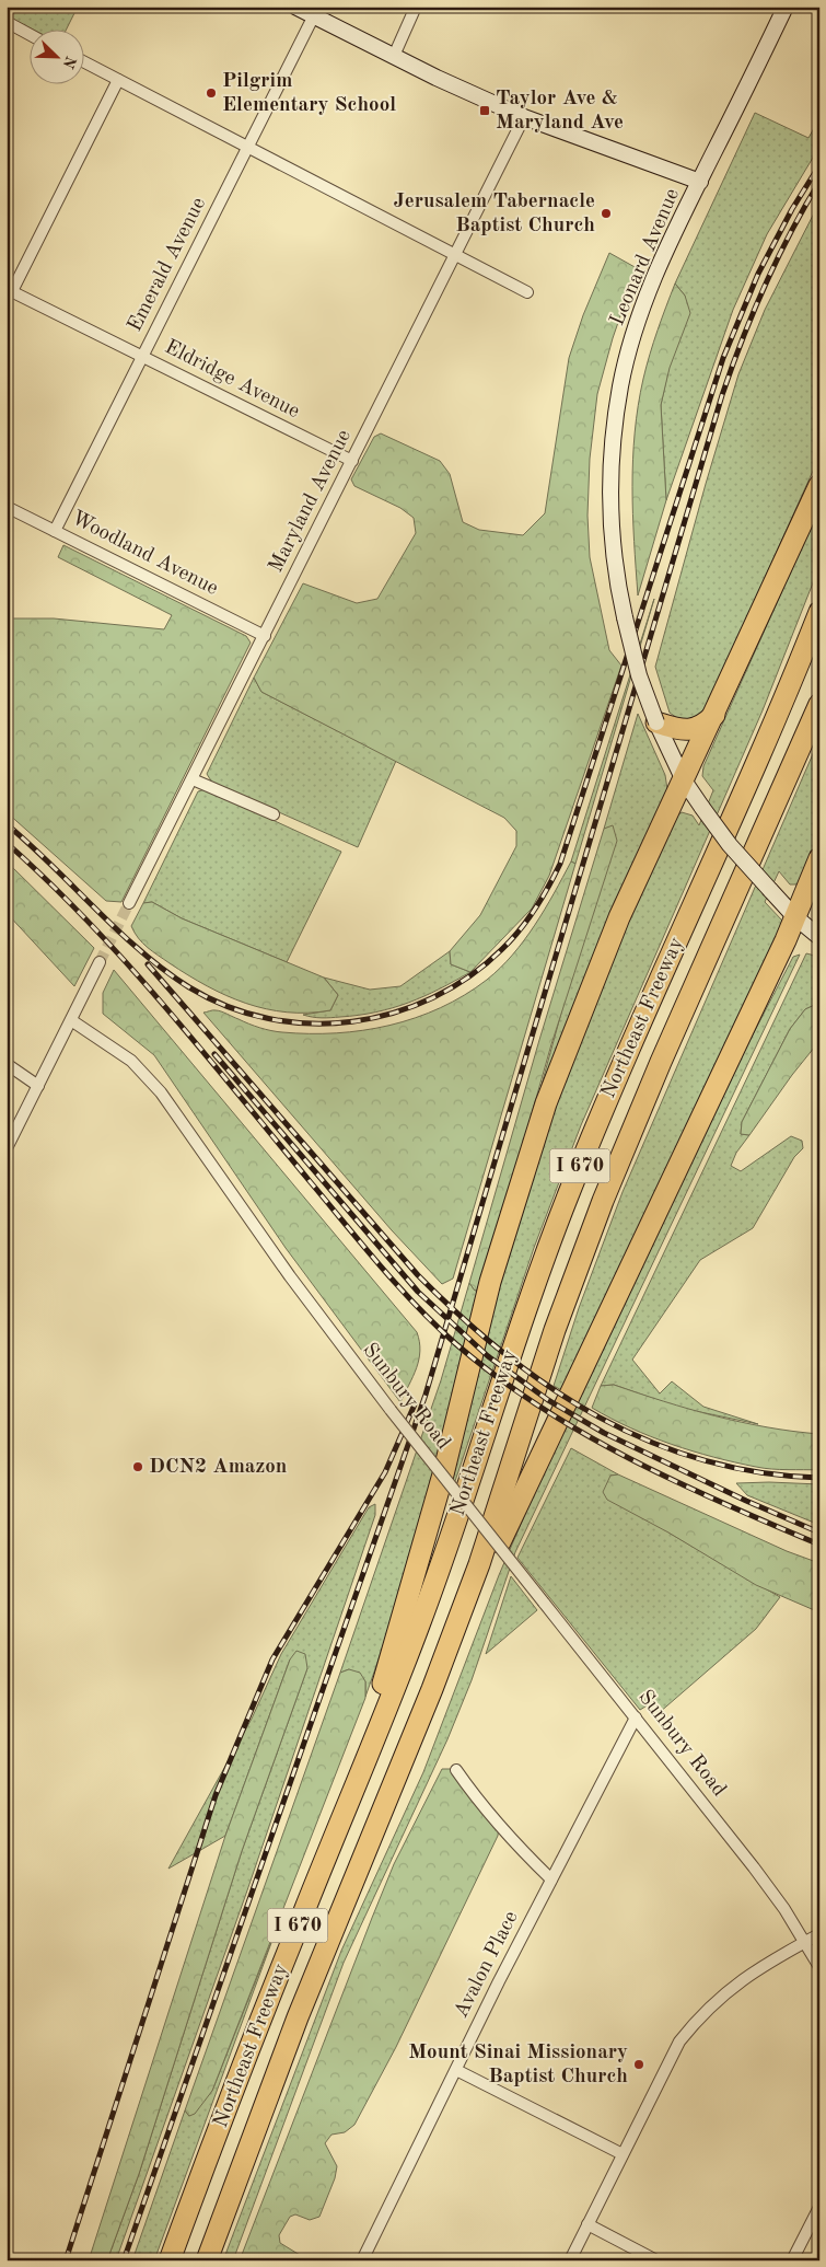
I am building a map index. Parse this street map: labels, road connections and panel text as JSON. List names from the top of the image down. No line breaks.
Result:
{"streets":{"highway":["Northeast Freeway","I 670"],"main road":["Leonard Avenue"],"street":["Emerald Avenue","Eldridge Avenue","Maryland Avenue","Woodland Avenue","Sunbury Road","Avalon Place"]},"crossings":[["Emerald Avenue","Eldridge Avenue"],["Emerald Avenue","Woodland Avenue"],["Eldridge Avenue","Maryland Avenue"],["Maryland Avenue","Woodland Avenue"],["Sunbury Road","Avalon Place"]],"places":{"other":["Pilgrim Elementary School","Jerusalem Tabernacle Baptist Church","DCN2 Amazon","Mount Sinai Missionary Baptist Church"],"transit":["Taylor Ave & Maryland Ave"]},"north":"bottom right"}
